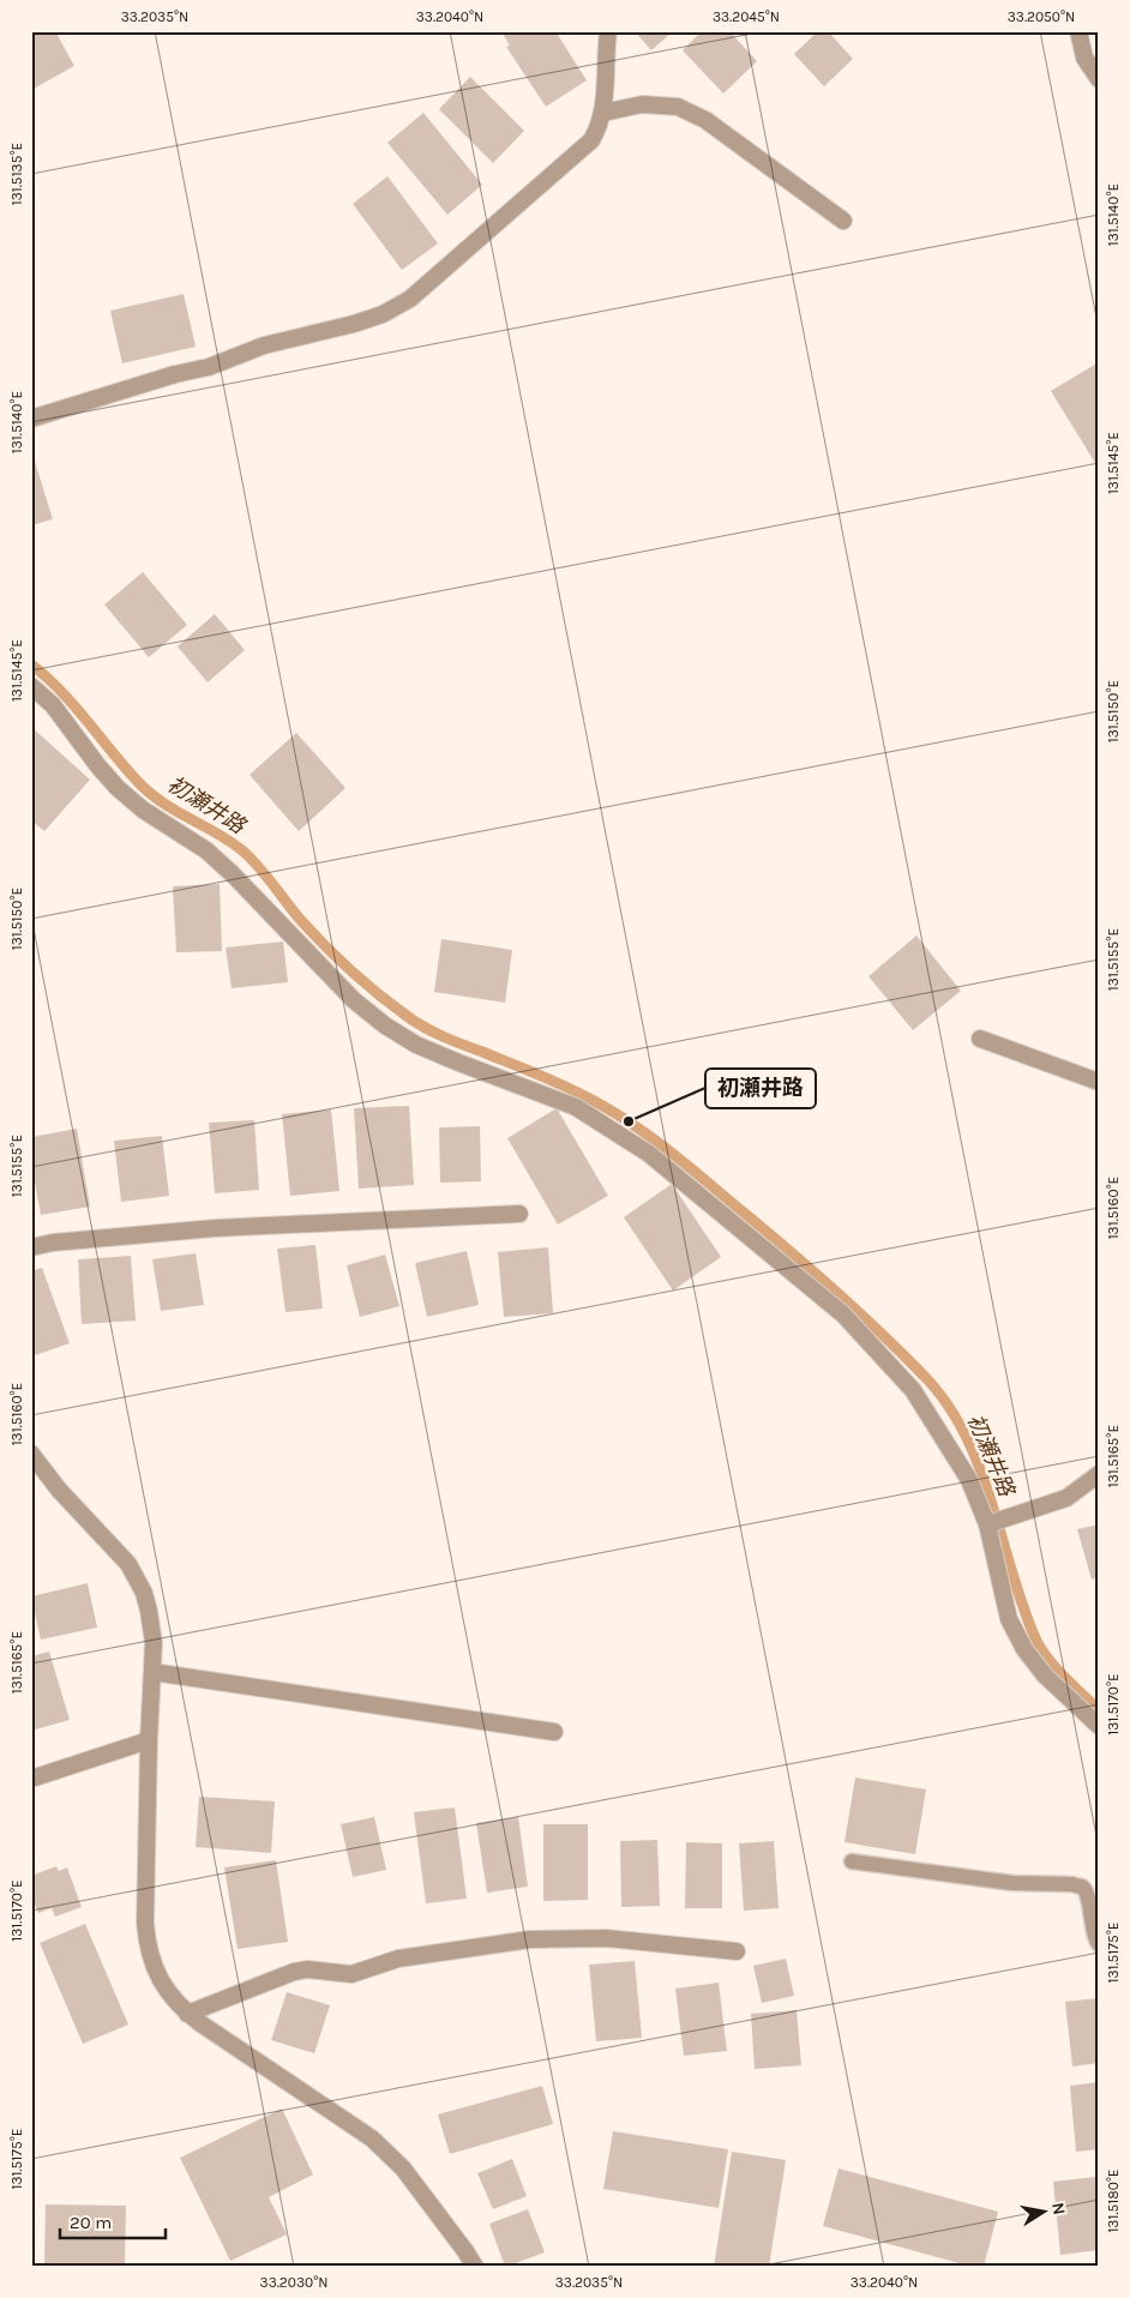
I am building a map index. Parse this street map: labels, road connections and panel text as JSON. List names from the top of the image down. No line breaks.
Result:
{"water":["初瀬井路"],"places":["初瀬井路"],"scale_bar":"20 m","north":"right","coordinates":["33.2035°N","33.2040°N","33.2045°N","33.2050°N","131.5135°E","131.5140°E","131.5145°E","131.5150°E","131.5155°E","131.5160°E","131.5165°E","131.5170°E","131.5175°E","131.5180°E","33.2030°N"]}
